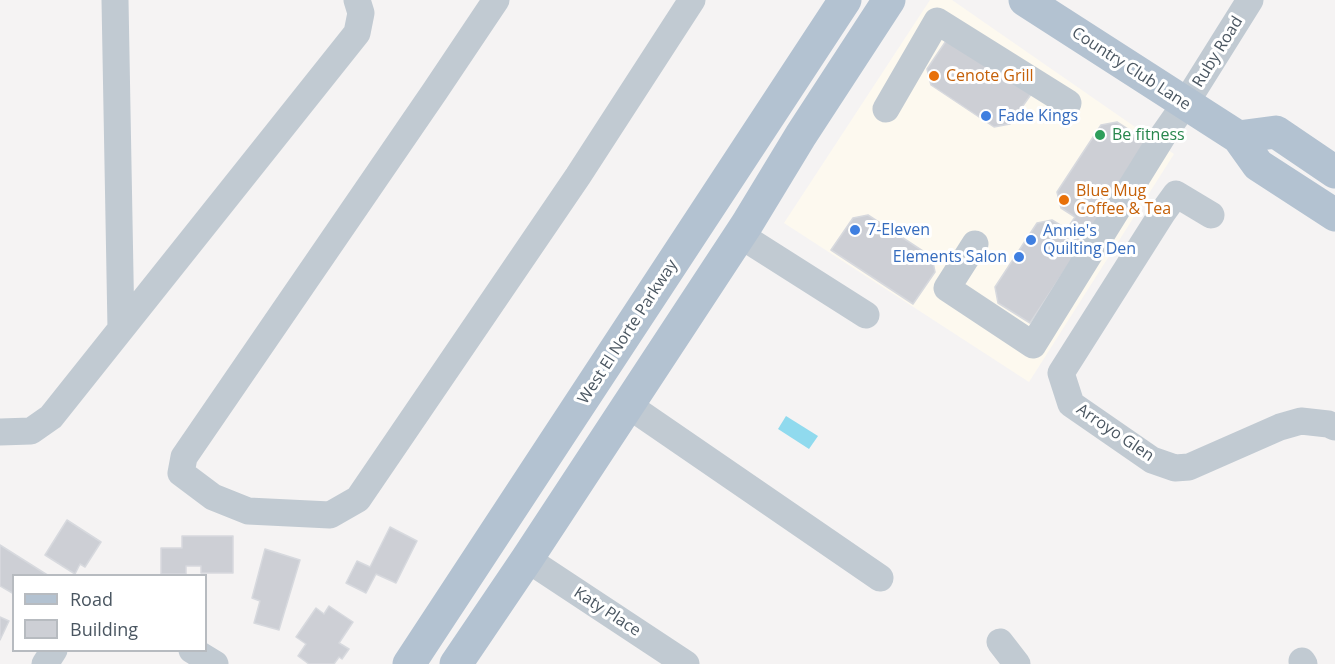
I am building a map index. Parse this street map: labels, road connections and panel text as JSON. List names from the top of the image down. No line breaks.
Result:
{"streets":{"main road":["Country Club Lane","West El Norte Parkway"],"street":["Ruby Road","Arroyo Glen","Katy Place"]},"crossings":[["Ruby Road","Country Club Lane"]],"places":["Cenote Grill","Fade Kings","Be fitness","Blue Mug Coffee & Tea","7-Eleven","Annie's Quilting Den","Elements Salon"],"legend":["Road","Building"]}
